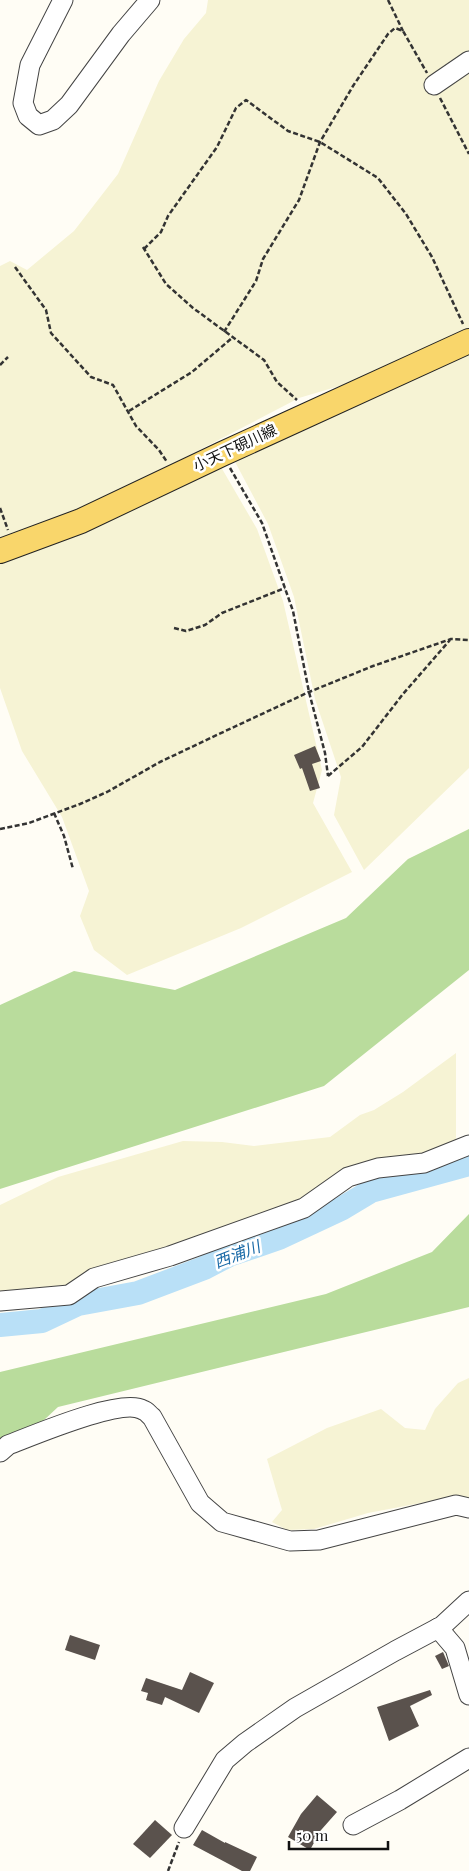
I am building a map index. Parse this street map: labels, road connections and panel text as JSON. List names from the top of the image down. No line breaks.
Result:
{"streets":{"main road":["小天下硯川線"]},"water":["西浦川"],"scale_bar":"50 m"}
